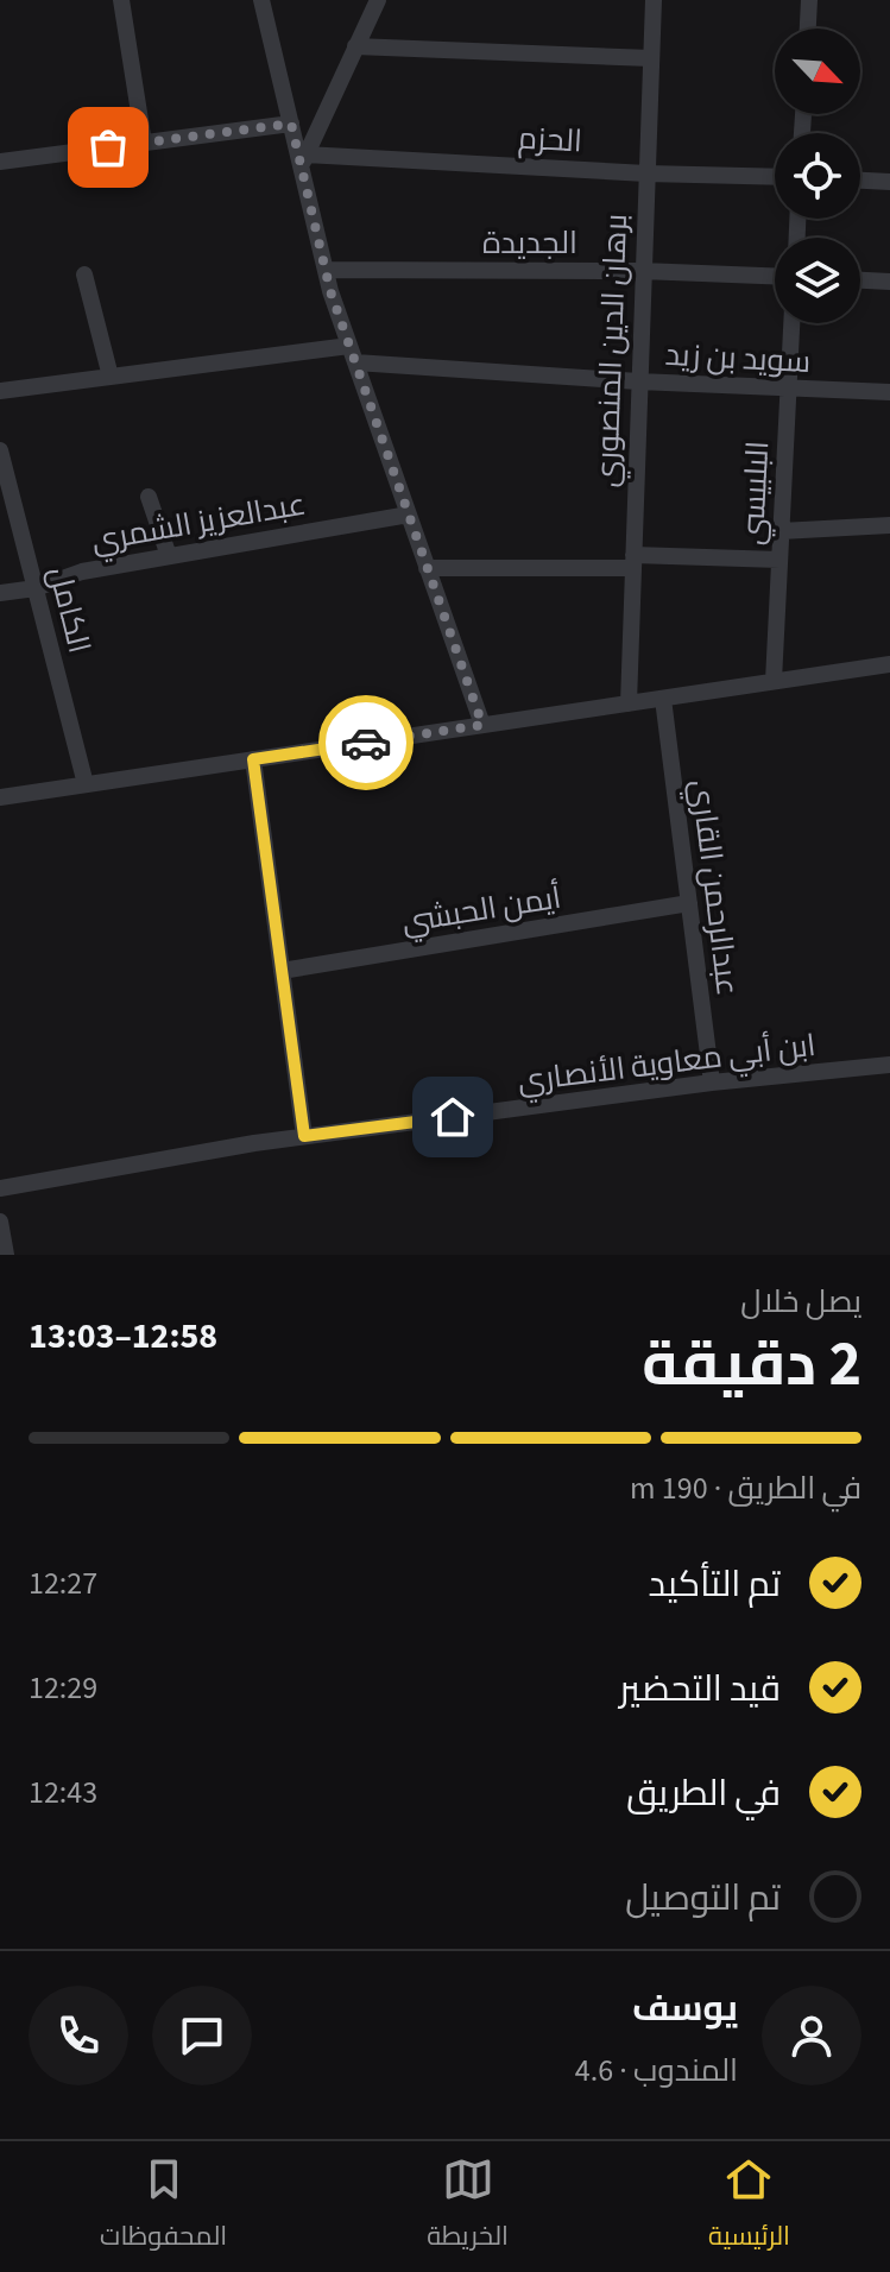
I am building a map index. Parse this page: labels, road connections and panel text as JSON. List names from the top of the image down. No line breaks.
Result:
{"streets":{"street":["الحزم","الجديدة","برهان الدين المنصوري","سويد بن زيد","البلبيسي","عبدالعزيز الشمري","الكامل","عبدالرحمن القاري","أيمن الحبشي","ابن أبي معاوية الأنصاري"]},"crossings":[["الحزم","برهان الدين المنصوري"],["الجديدة","برهان الدين المنصوري"],["برهان الدين المنصوري","سويد بن زيد"],["سويد بن زيد","البلبيسي"],["عبدالعزيز الشمري","الكامل"],["عبدالرحمن القاري","أيمن الحبشي"],["عبدالرحمن القاري","ابن أبي معاوية الأنصاري"]],"north":"bottom right","page":{"heading":["2 دقيقة","يصل خلال","12:58–13:03"],"panel":["يوسف","المندوب · 4.6"],"bar":"في الطريق · 190 m","list":[["تم التأكيد","12:27"],["قيد التحضير","12:29"],["في الطريق","12:43"],"تم التوصيل"],"tabs":["الرئيسية","الخريطة","المحفوظات"]}}
